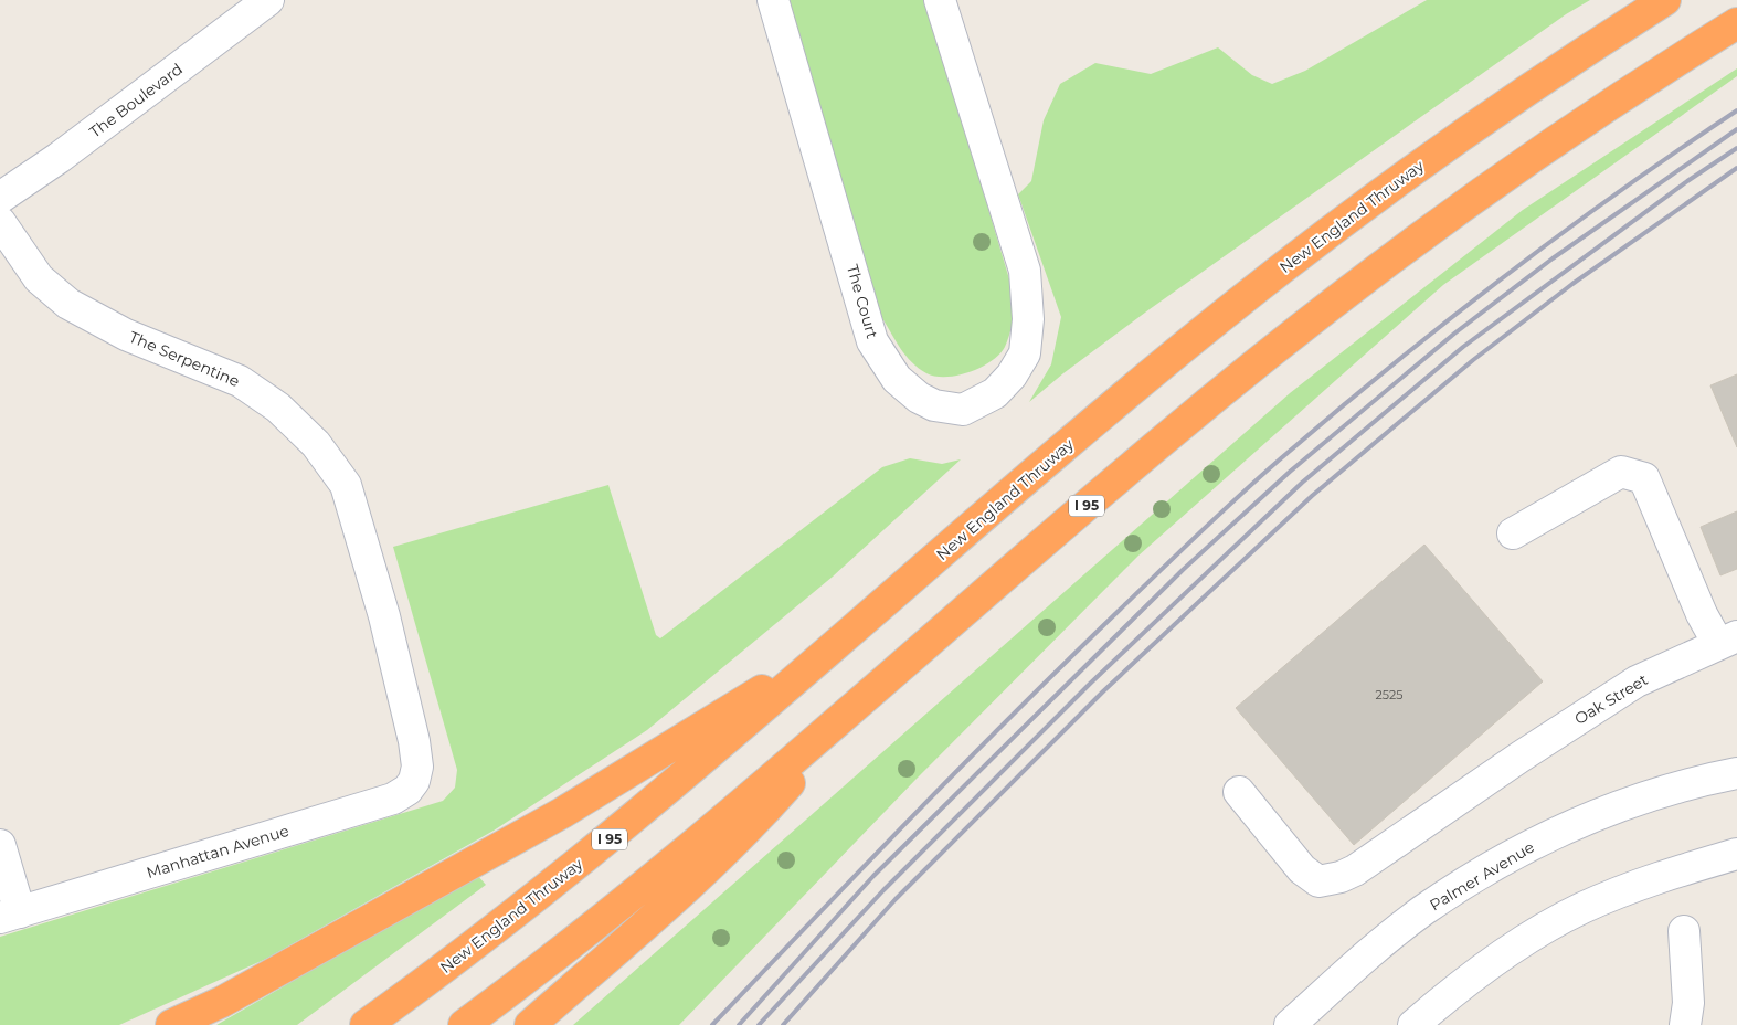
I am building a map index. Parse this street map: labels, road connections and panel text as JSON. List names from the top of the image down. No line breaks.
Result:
{"streets":{"highway":["New England Thruway","I 95"],"street":["The Boulevard","The Court","The Serpentine","Oak Street","Manhattan Avenue","Palmer Avenue"]},"crossings":[["The Serpentine","Manhattan Avenue"]],"house_numbers":["2525"]}
